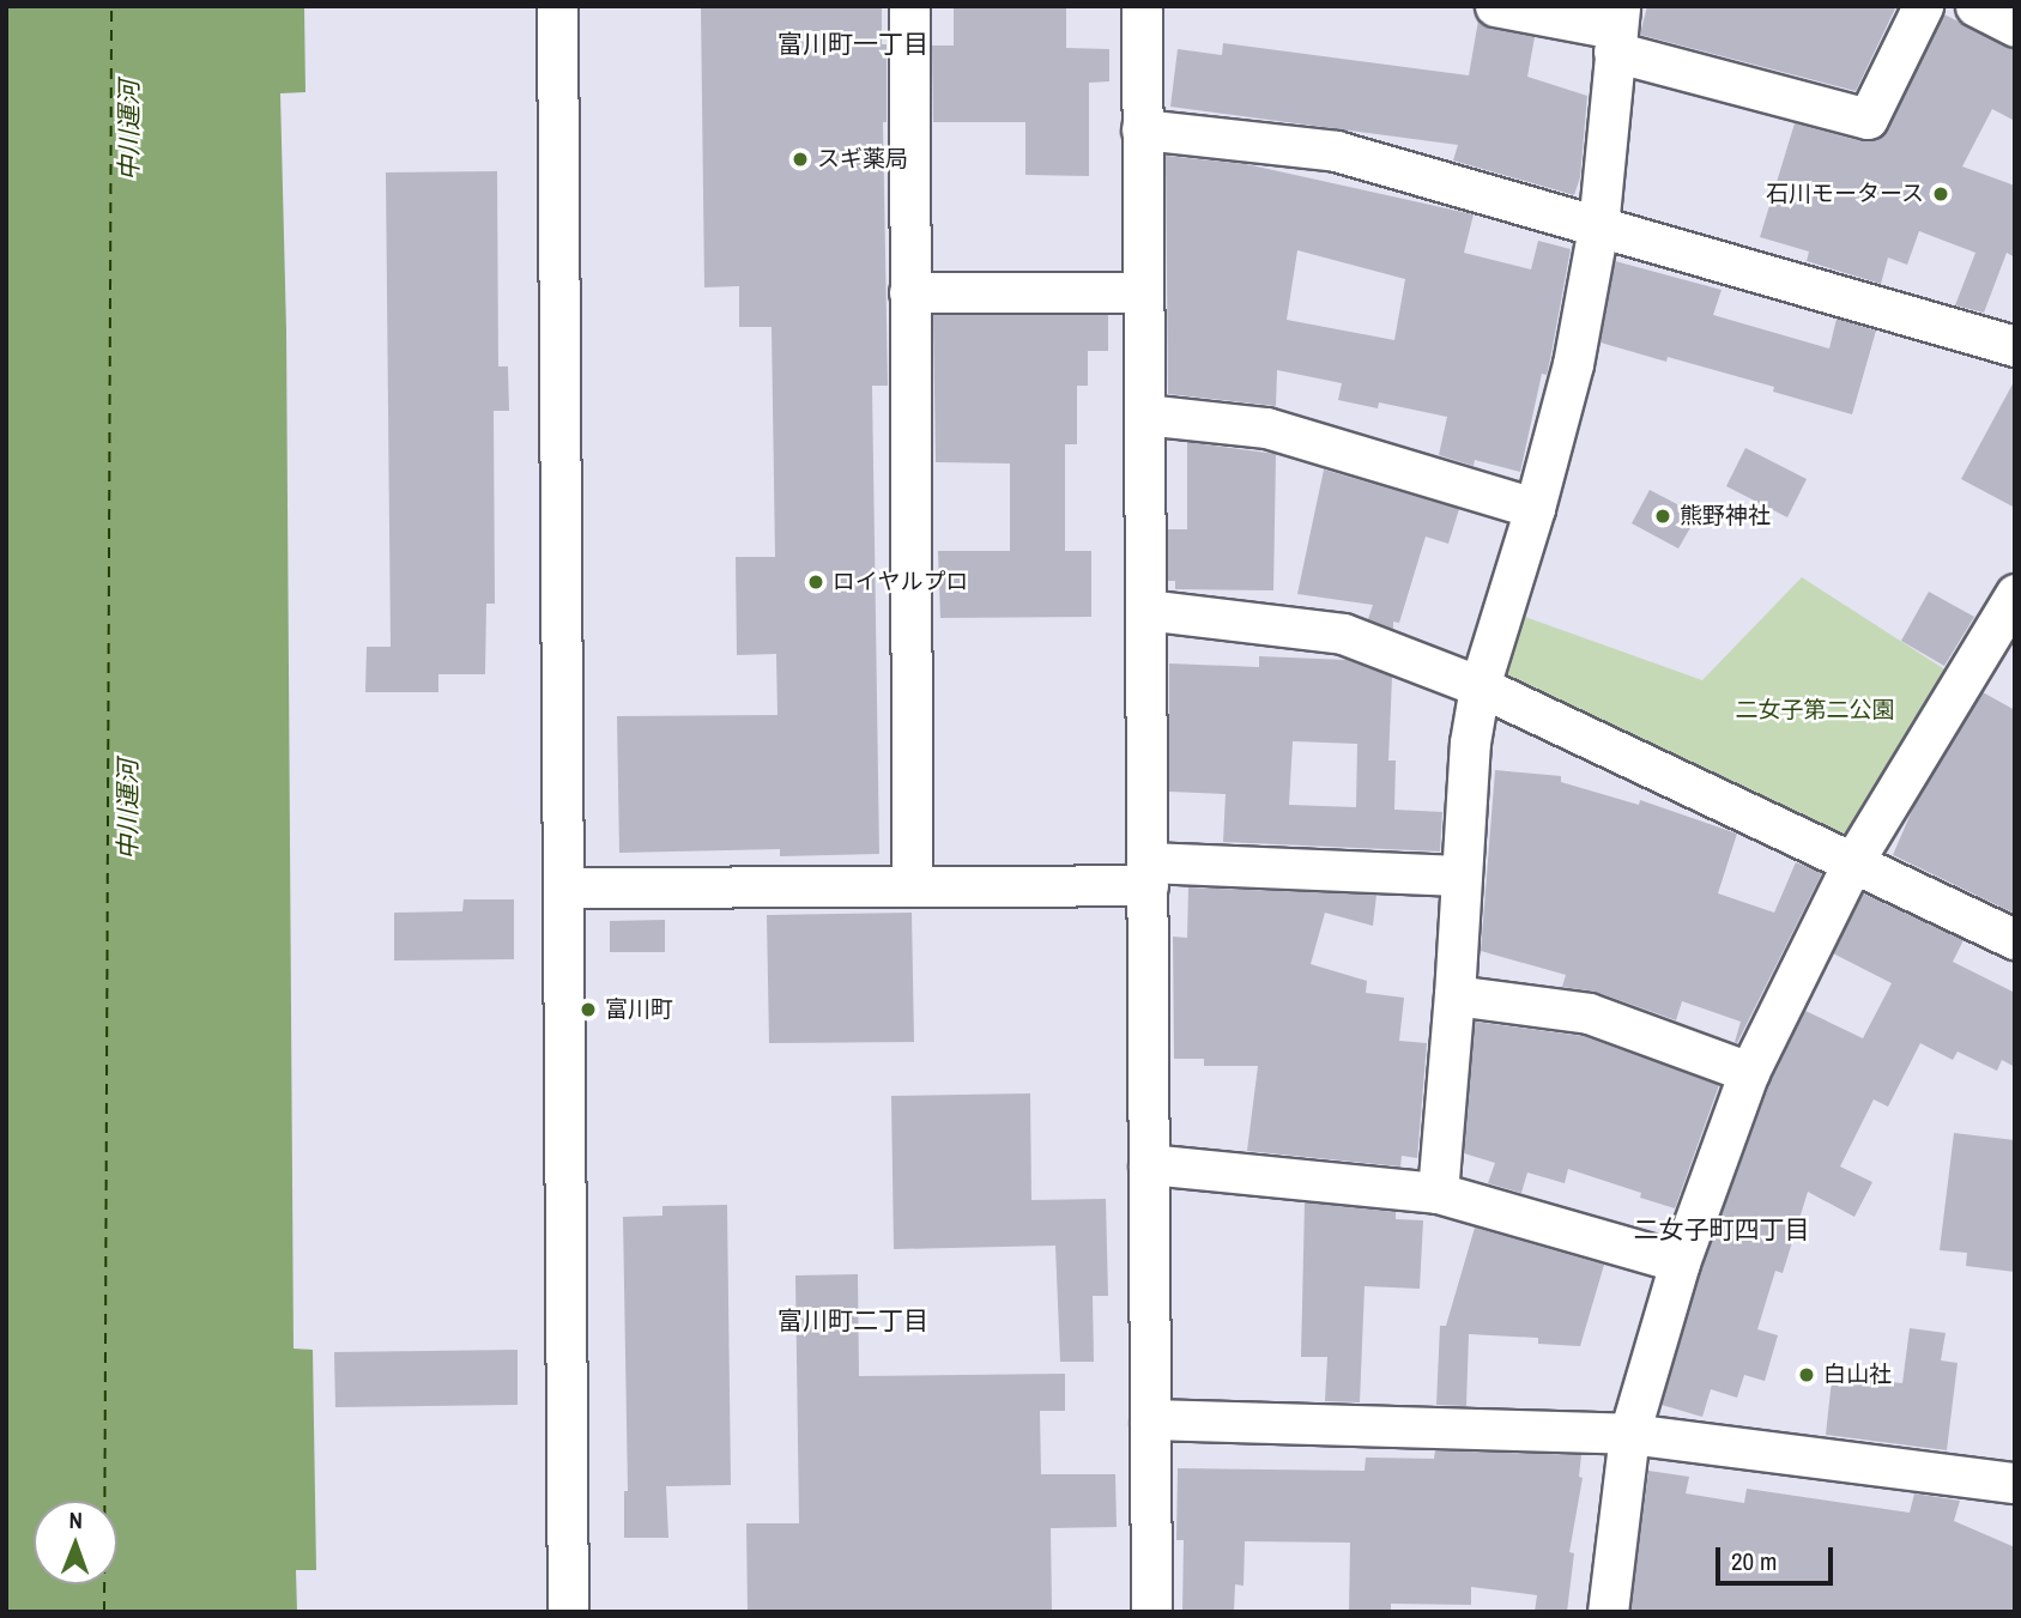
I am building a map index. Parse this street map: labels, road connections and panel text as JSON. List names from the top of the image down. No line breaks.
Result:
{"districts":["富川町一丁目","二女子町四丁目","富川町二丁目"],"water":["中川運河"],"parks":["二女子第二公園"],"places":["スギ薬局","石川モータース","熊野神社","ロイヤルプロ","富川町","白山社"],"scale_bar":"20 m","north":"top"}
